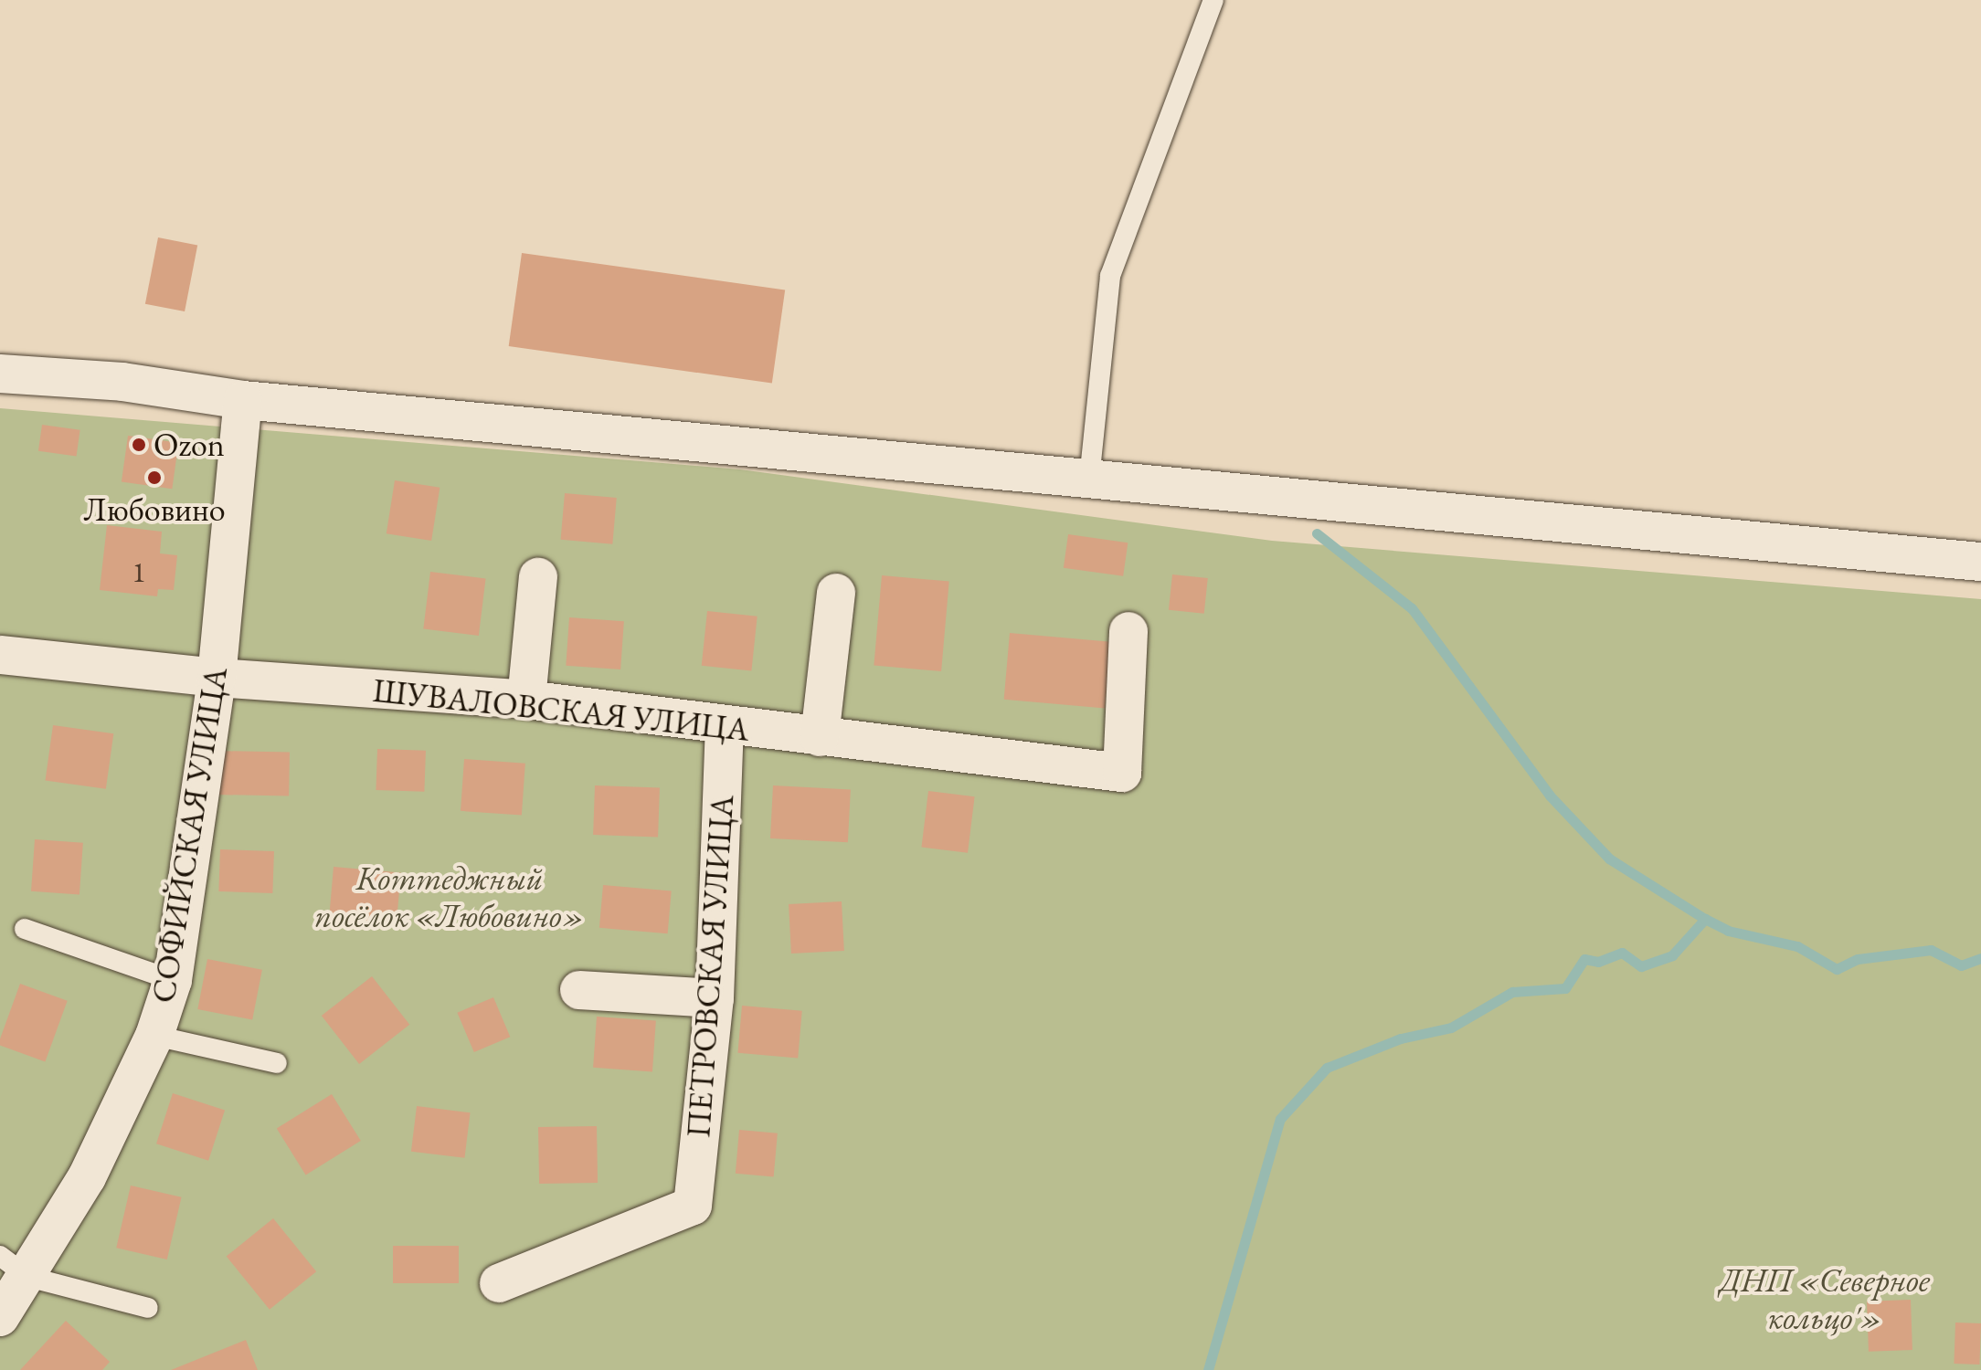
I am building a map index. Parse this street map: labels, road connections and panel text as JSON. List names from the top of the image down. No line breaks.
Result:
{"streets":{"street":["ШУВАЛОВСКАЯ УЛИЦА","СОФИЙСКАЯ УЛИЦА","ПЕТРОВСКАЯ УЛИЦА"]},"crossings":[["ШУВАЛОВСКАЯ УЛИЦА","СОФИЙСКАЯ УЛИЦА"],["ШУВАЛОВСКАЯ УЛИЦА","ПЕТРОВСКАЯ УЛИЦА"]],"parks":["Коттеджный посёлок «Любовино»","ДНП «Северное кольцо'»"],"places":["Ozon","Любовино"],"house_numbers":["1"]}
